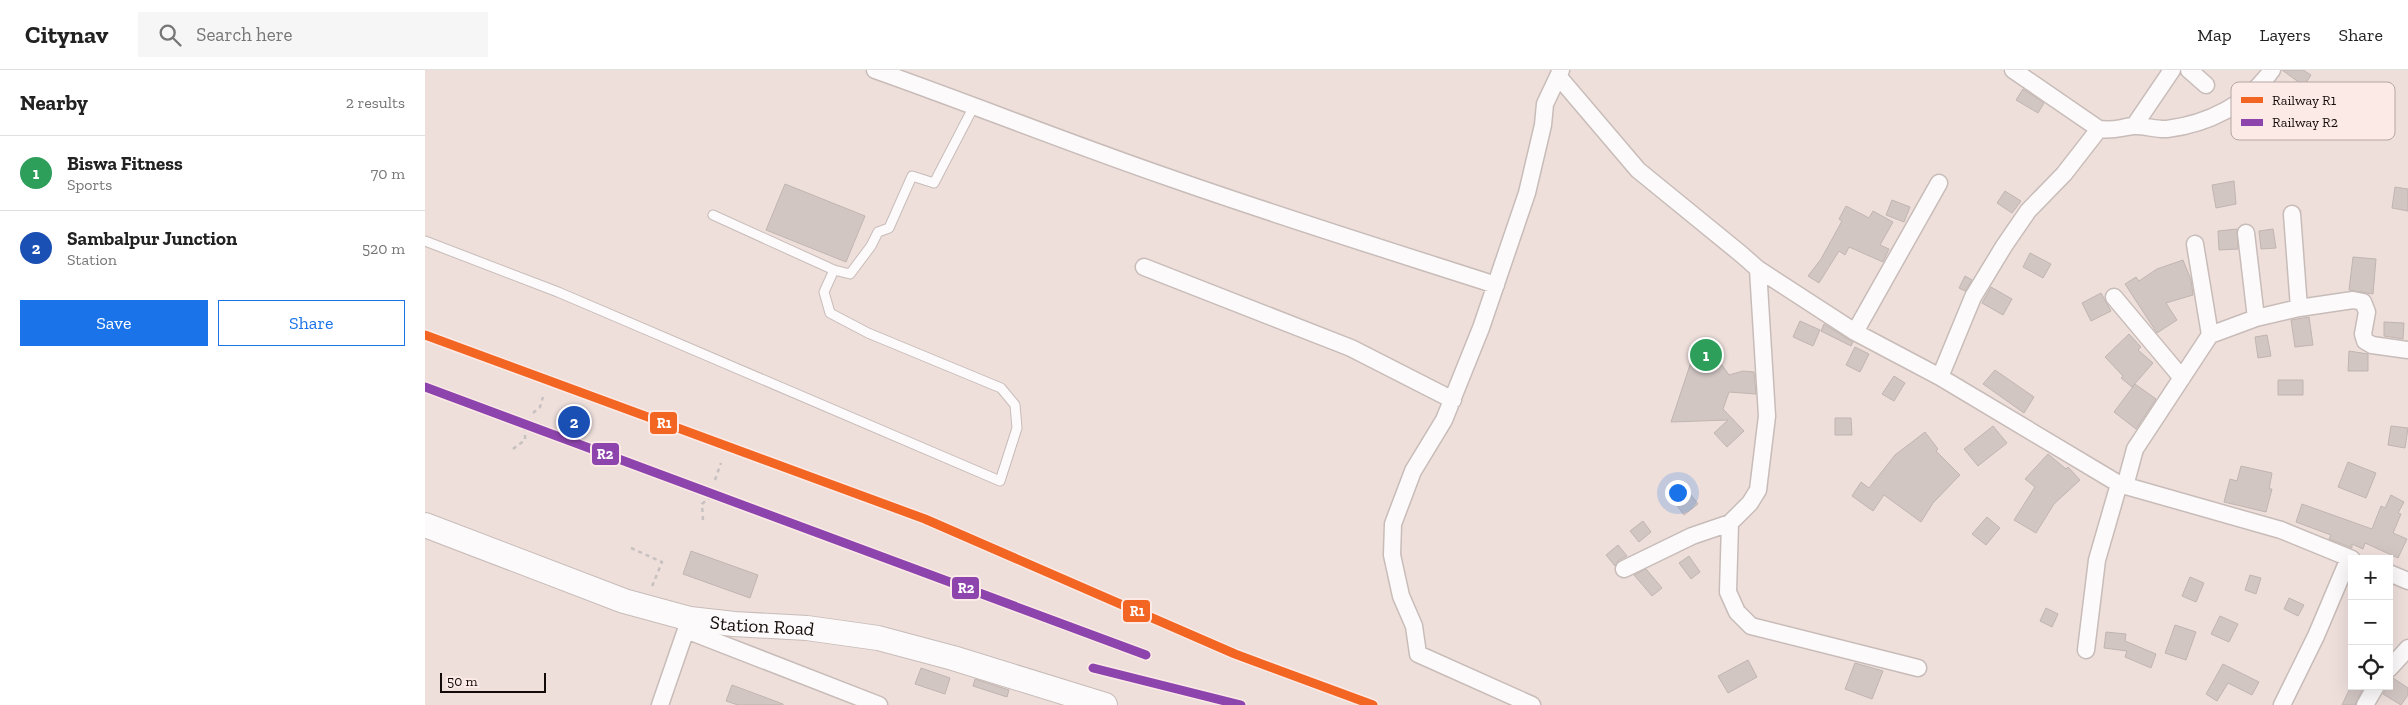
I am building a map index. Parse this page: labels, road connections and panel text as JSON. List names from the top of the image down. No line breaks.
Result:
{"streets":{"street":["Station Road"]},"lines":["rail line R1","rail line R2"],"legend":["Railway R1","Railway R2"],"scale_bar":"50 m","page":{"header":"Citynav","search":"Search here","nav":["Map","Layers","Share"],"heading":["Nearby","2 results"],"list":[{"mark":"1","name":"Biswa Fitness","note":"Sports","value":"70 m"},{"mark":"2","name":"Sambalpur Junction","note":"Station","value":"520 m"}],"buttons":["Save","Share"],"pins":["1","2"],"map_buttons":["+","−"],"scale":"50 m"}}
